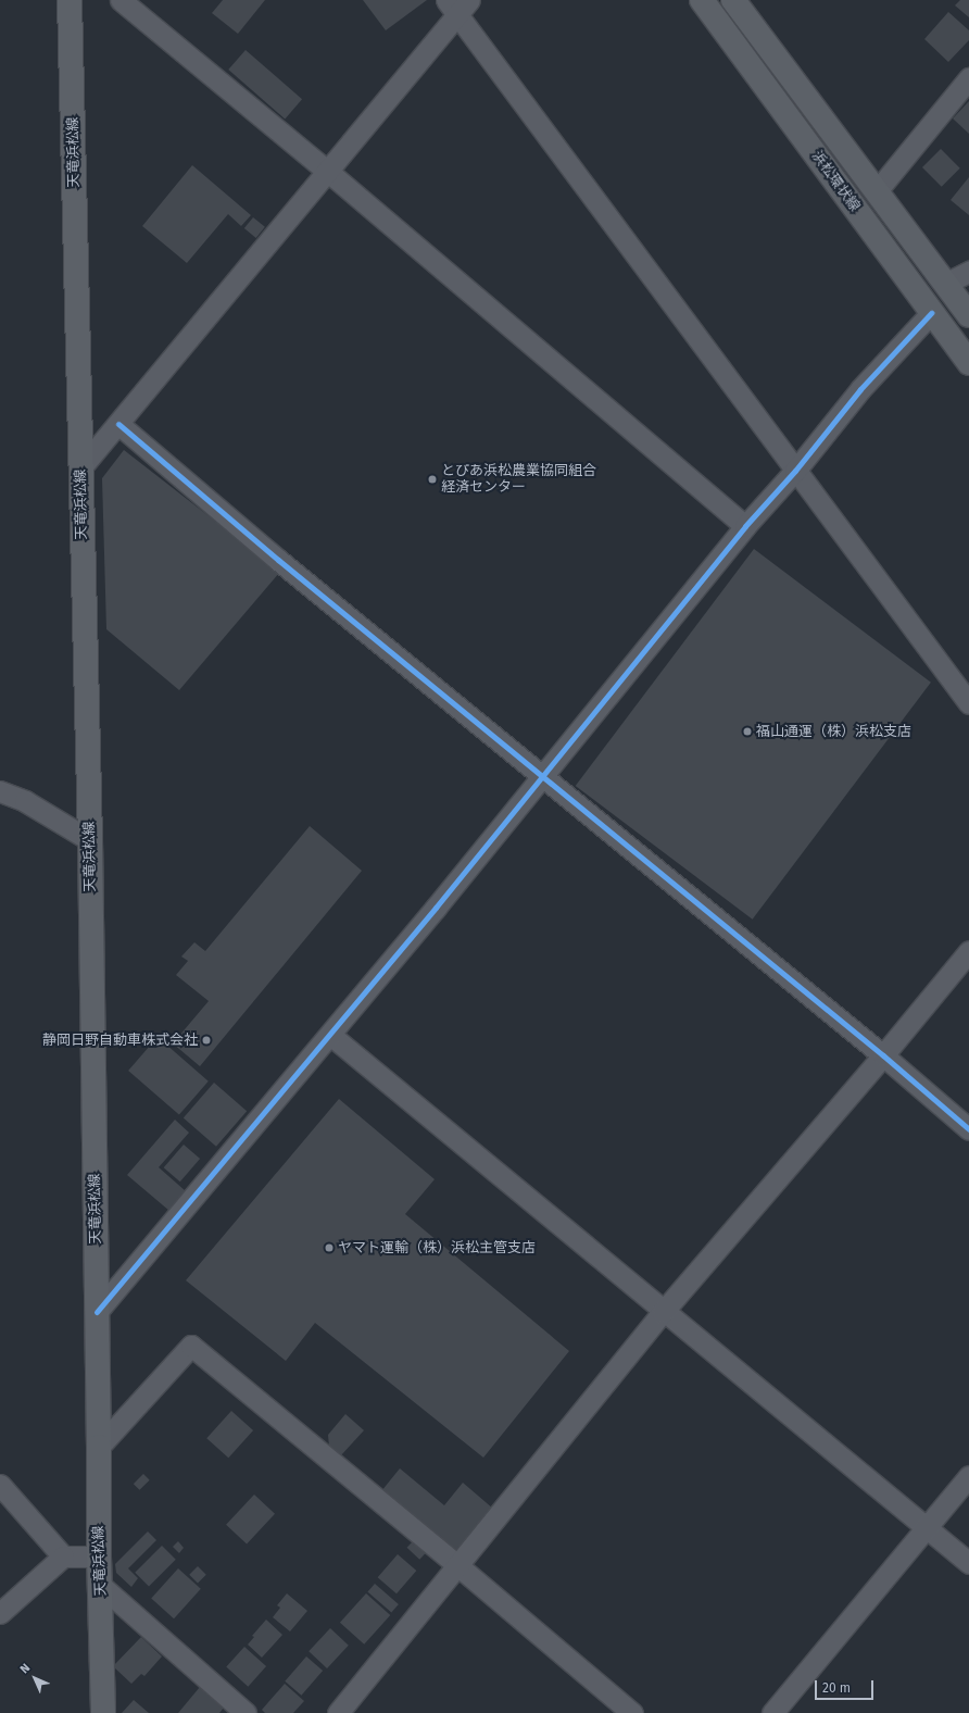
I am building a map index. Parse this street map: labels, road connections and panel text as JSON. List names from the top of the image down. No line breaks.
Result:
{"streets":{"main road":["天竜浜松線","浜松環状線"]},"places":["とぴあ浜松農業協同組合 経済センター","福山通運（株）浜松支店","静岡日野自動車株式会社","ヤマト運輸（株）浜松主管支店"],"scale_bar":"20 m","north":"top left"}
